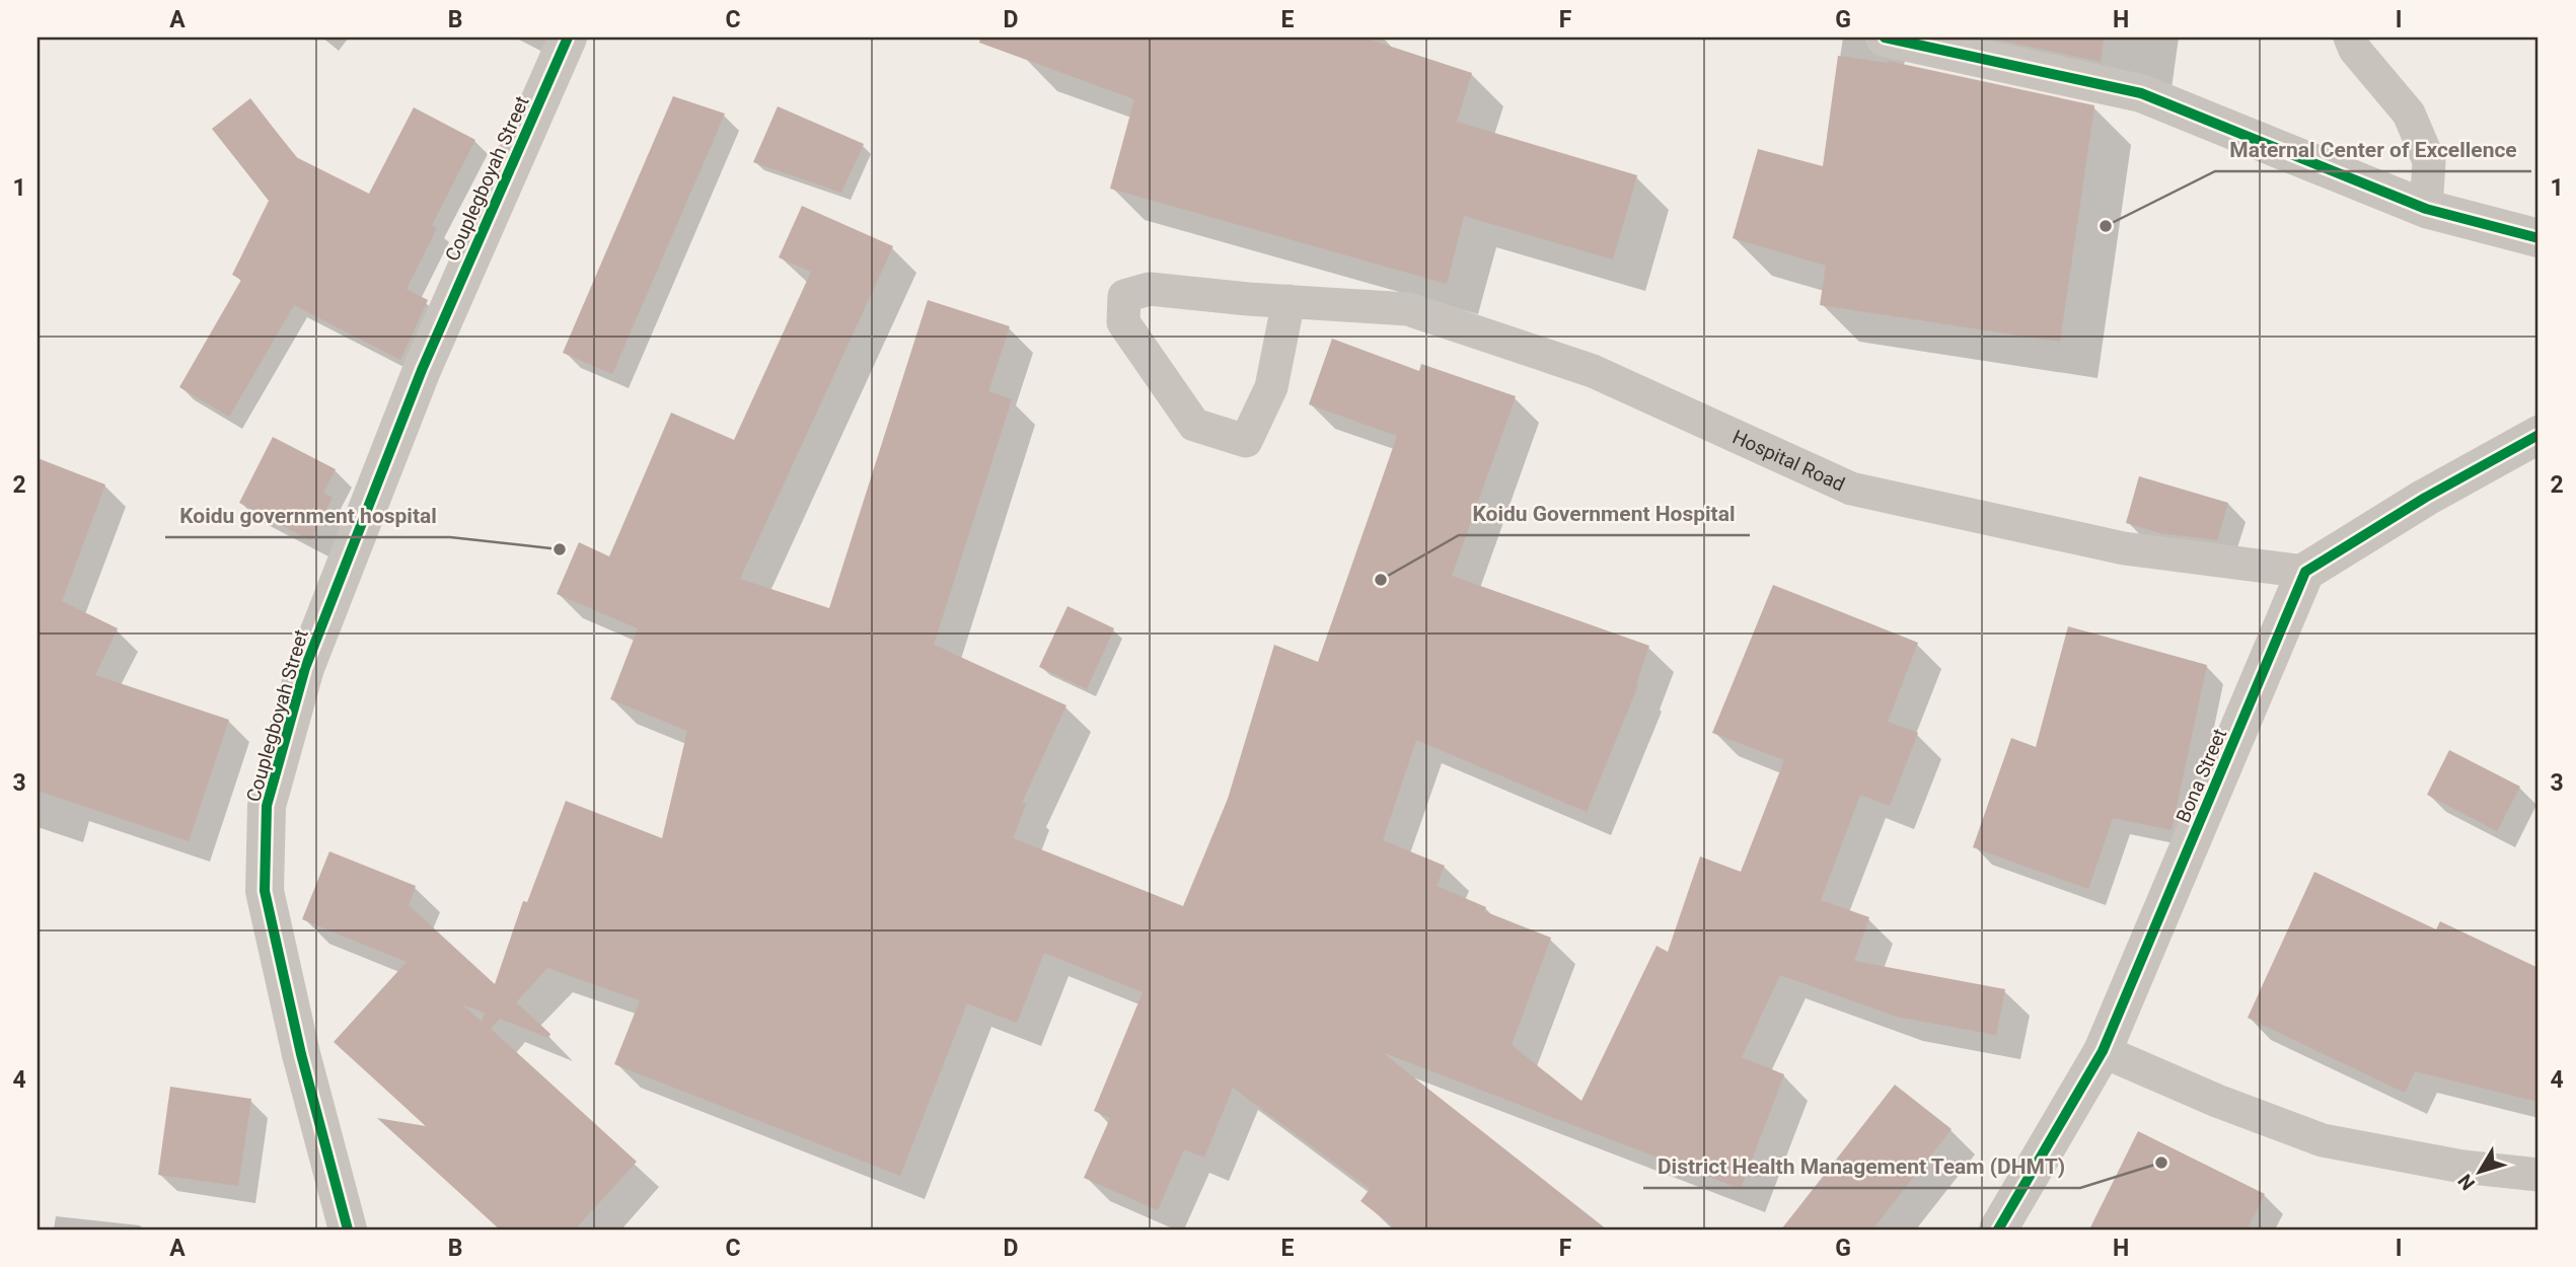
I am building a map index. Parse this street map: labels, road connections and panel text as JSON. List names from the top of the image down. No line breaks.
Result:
{"streets":{"street":["Couplegboyah Street","Bona Street"],"lane":["Hospital Road"]},"crossings":[["Hospital Road","Bona Street"]],"places":["Maternal Center of Excellence","Koidu government hospital","Koidu Government Hospital","District Health Management Team (DHMT)"],"north":"bottom left","grid":{"columns":["A","B","C","D","E","F","G","H","I"],"rows":["1","2","3","4"]}}
